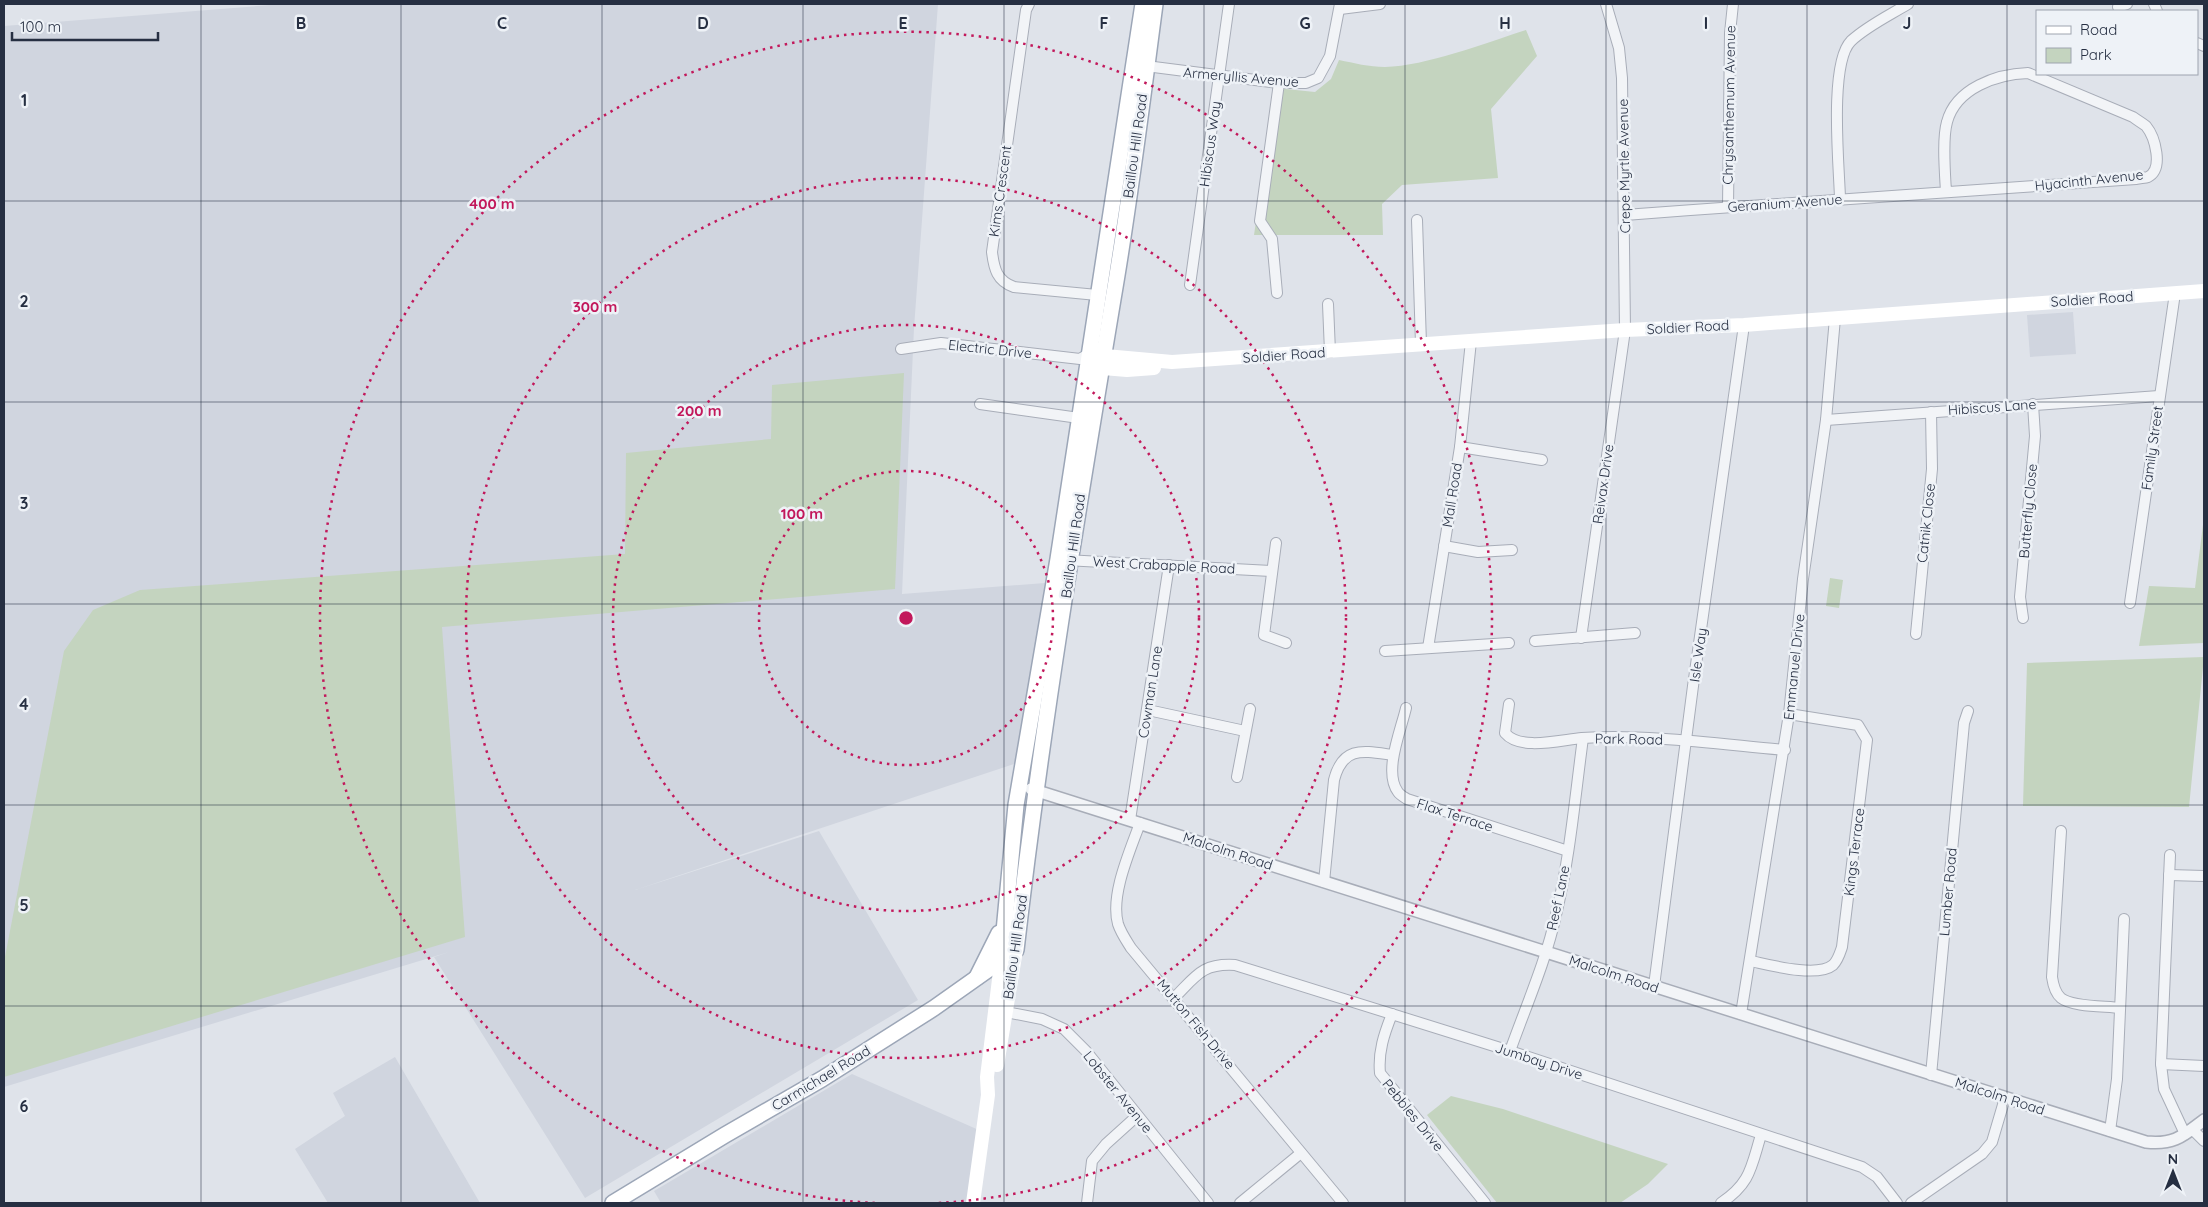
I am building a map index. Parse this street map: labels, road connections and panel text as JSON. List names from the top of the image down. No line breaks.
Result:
{"streets":{"main road":["Baillou Hill Road","Soldier Road","Carmichael Road"],"street":["Armeryllis Avenue","Chrysanthemum Avenue","Hibiscus Way","Crepe Myrtle Avenue","Hyacinth Avenue","Kims Crescent","Geranium Avenue","Electric Drive","Hibiscus Lane","Family Street","Reivax Drive","Mall Road","Butterfly Close","Catnik Close","West Crabapple Road","Isle Way","Emmanuel Drive","Cowman Lane","Park Road","Flax Terrace","Malcolm Road","Kings Terrace","Lumber Road","Reef Lane","Mutton Fish Drive","Jumbay Drive","Lobster Avenue","Pebbles Drive"]},"crossings":[["Armeryllis Avenue","Hibiscus Way"],["Armeryllis Avenue","Baillou Hill Road"],["Chrysanthemum Avenue","Geranium Avenue"],["Baillou Hill Road","Kims Crescent"],["Baillou Hill Road","Soldier Road"],["Baillou Hill Road","Electric Drive"],["Baillou Hill Road","West Crabapple Road"],["Baillou Hill Road","Malcolm Road"],["Baillou Hill Road","Carmichael Road"],["Baillou Hill Road","Lobster Avenue"],["Crepe Myrtle Avenue","Geranium Avenue"],["Crepe Myrtle Avenue","Soldier Road"],["Crepe Myrtle Avenue","Reivax Drive"],["Hyacinth Avenue","Geranium Avenue"],["Soldier Road","Electric Drive"],["Soldier Road","Family Street"],["Soldier Road","Reivax Drive"],["Soldier Road","Mall Road"],["Soldier Road","Isle Way"],["Soldier Road","Emmanuel Drive"],["Hibiscus Lane","Family Street"],["Hibiscus Lane","Butterfly Close"],["Hibiscus Lane","Catnik Close"],["Hibiscus Lane","Emmanuel Drive"],["West Crabapple Road","Cowman Lane"],["Isle Way","Park Road"],["Isle Way","Malcolm Road"],["Emmanuel Drive","Park Road"],["Emmanuel Drive","Malcolm Road"],["Emmanuel Drive","Kings Terrace"],["Cowman Lane","Malcolm Road"],["Cowman Lane","Mutton Fish Drive"],["Park Road","Reef Lane"],["Flax Terrace","Reef Lane"],["Malcolm Road","Lumber Road"],["Malcolm Road","Reef Lane"],["Malcolm Road","Mutton Fish Drive"],["Reef Lane","Jumbay Drive"],["Mutton Fish Drive","Jumbay Drive"],["Jumbay Drive","Pebbles Drive"]],"legend":["Road","Park"],"scale_bar":"100 m","north":"top","grid":{"columns":["B","C","D","E","F","G","H","I","J"],"rows":["1","2","3","4","5","6"]},"rings":["400 m","300 m","200 m","100 m"]}
